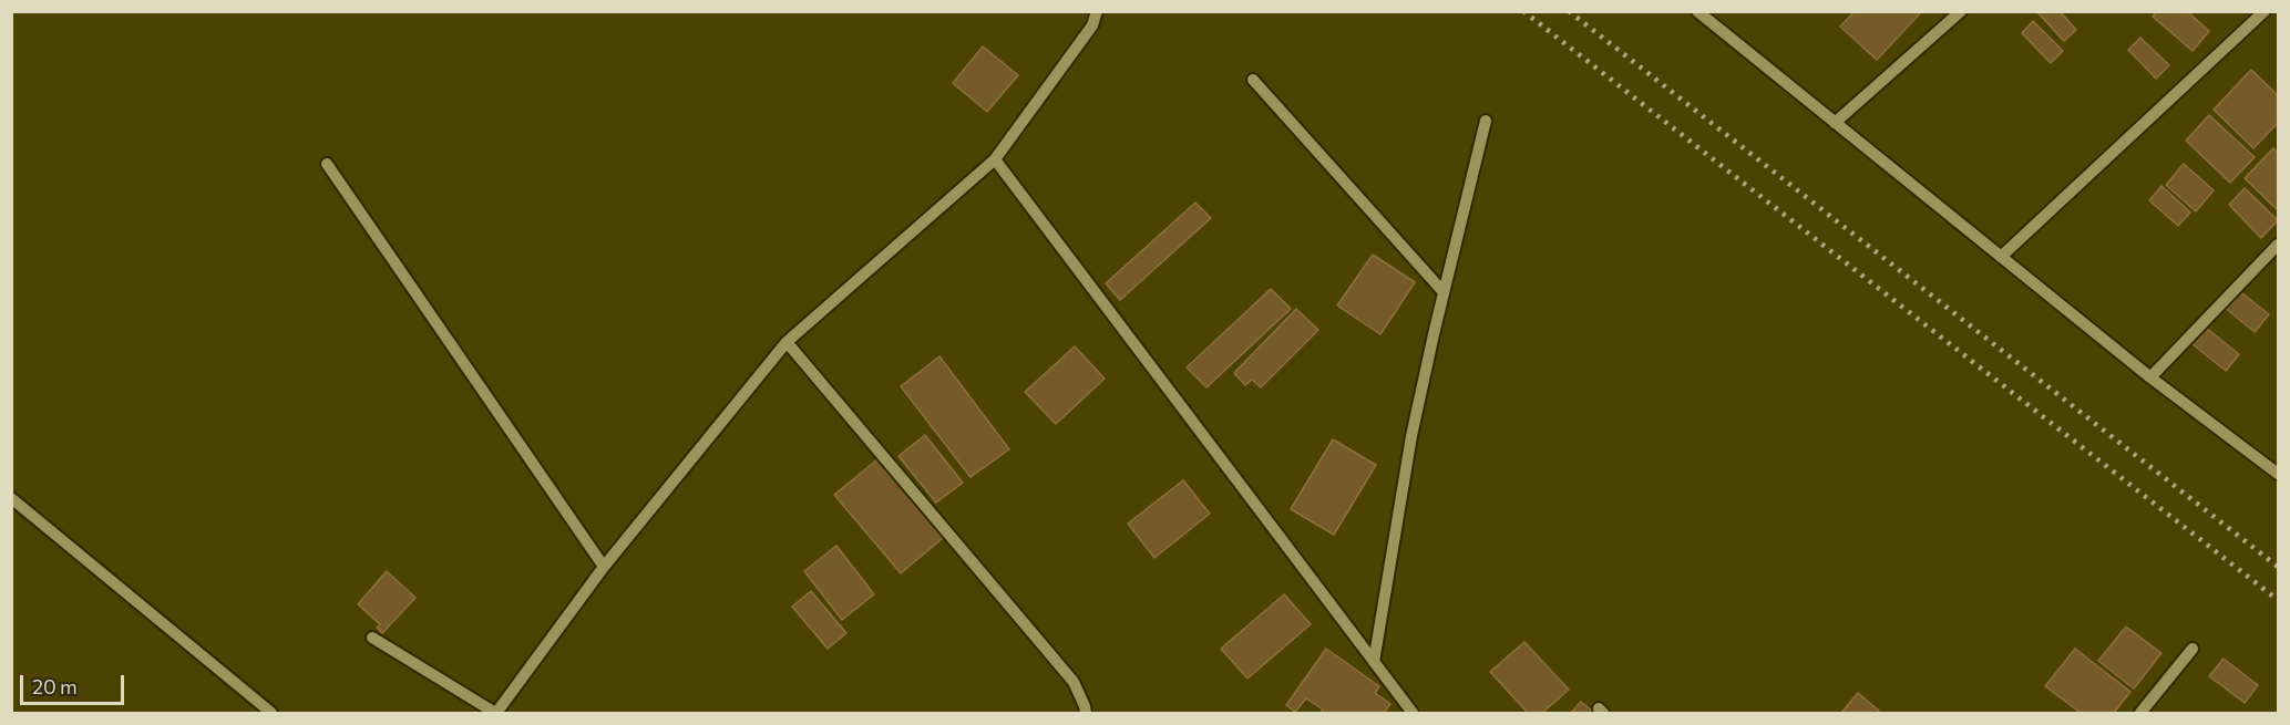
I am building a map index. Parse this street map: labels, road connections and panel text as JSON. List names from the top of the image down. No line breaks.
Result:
{"scale_bar":"20 m"}
